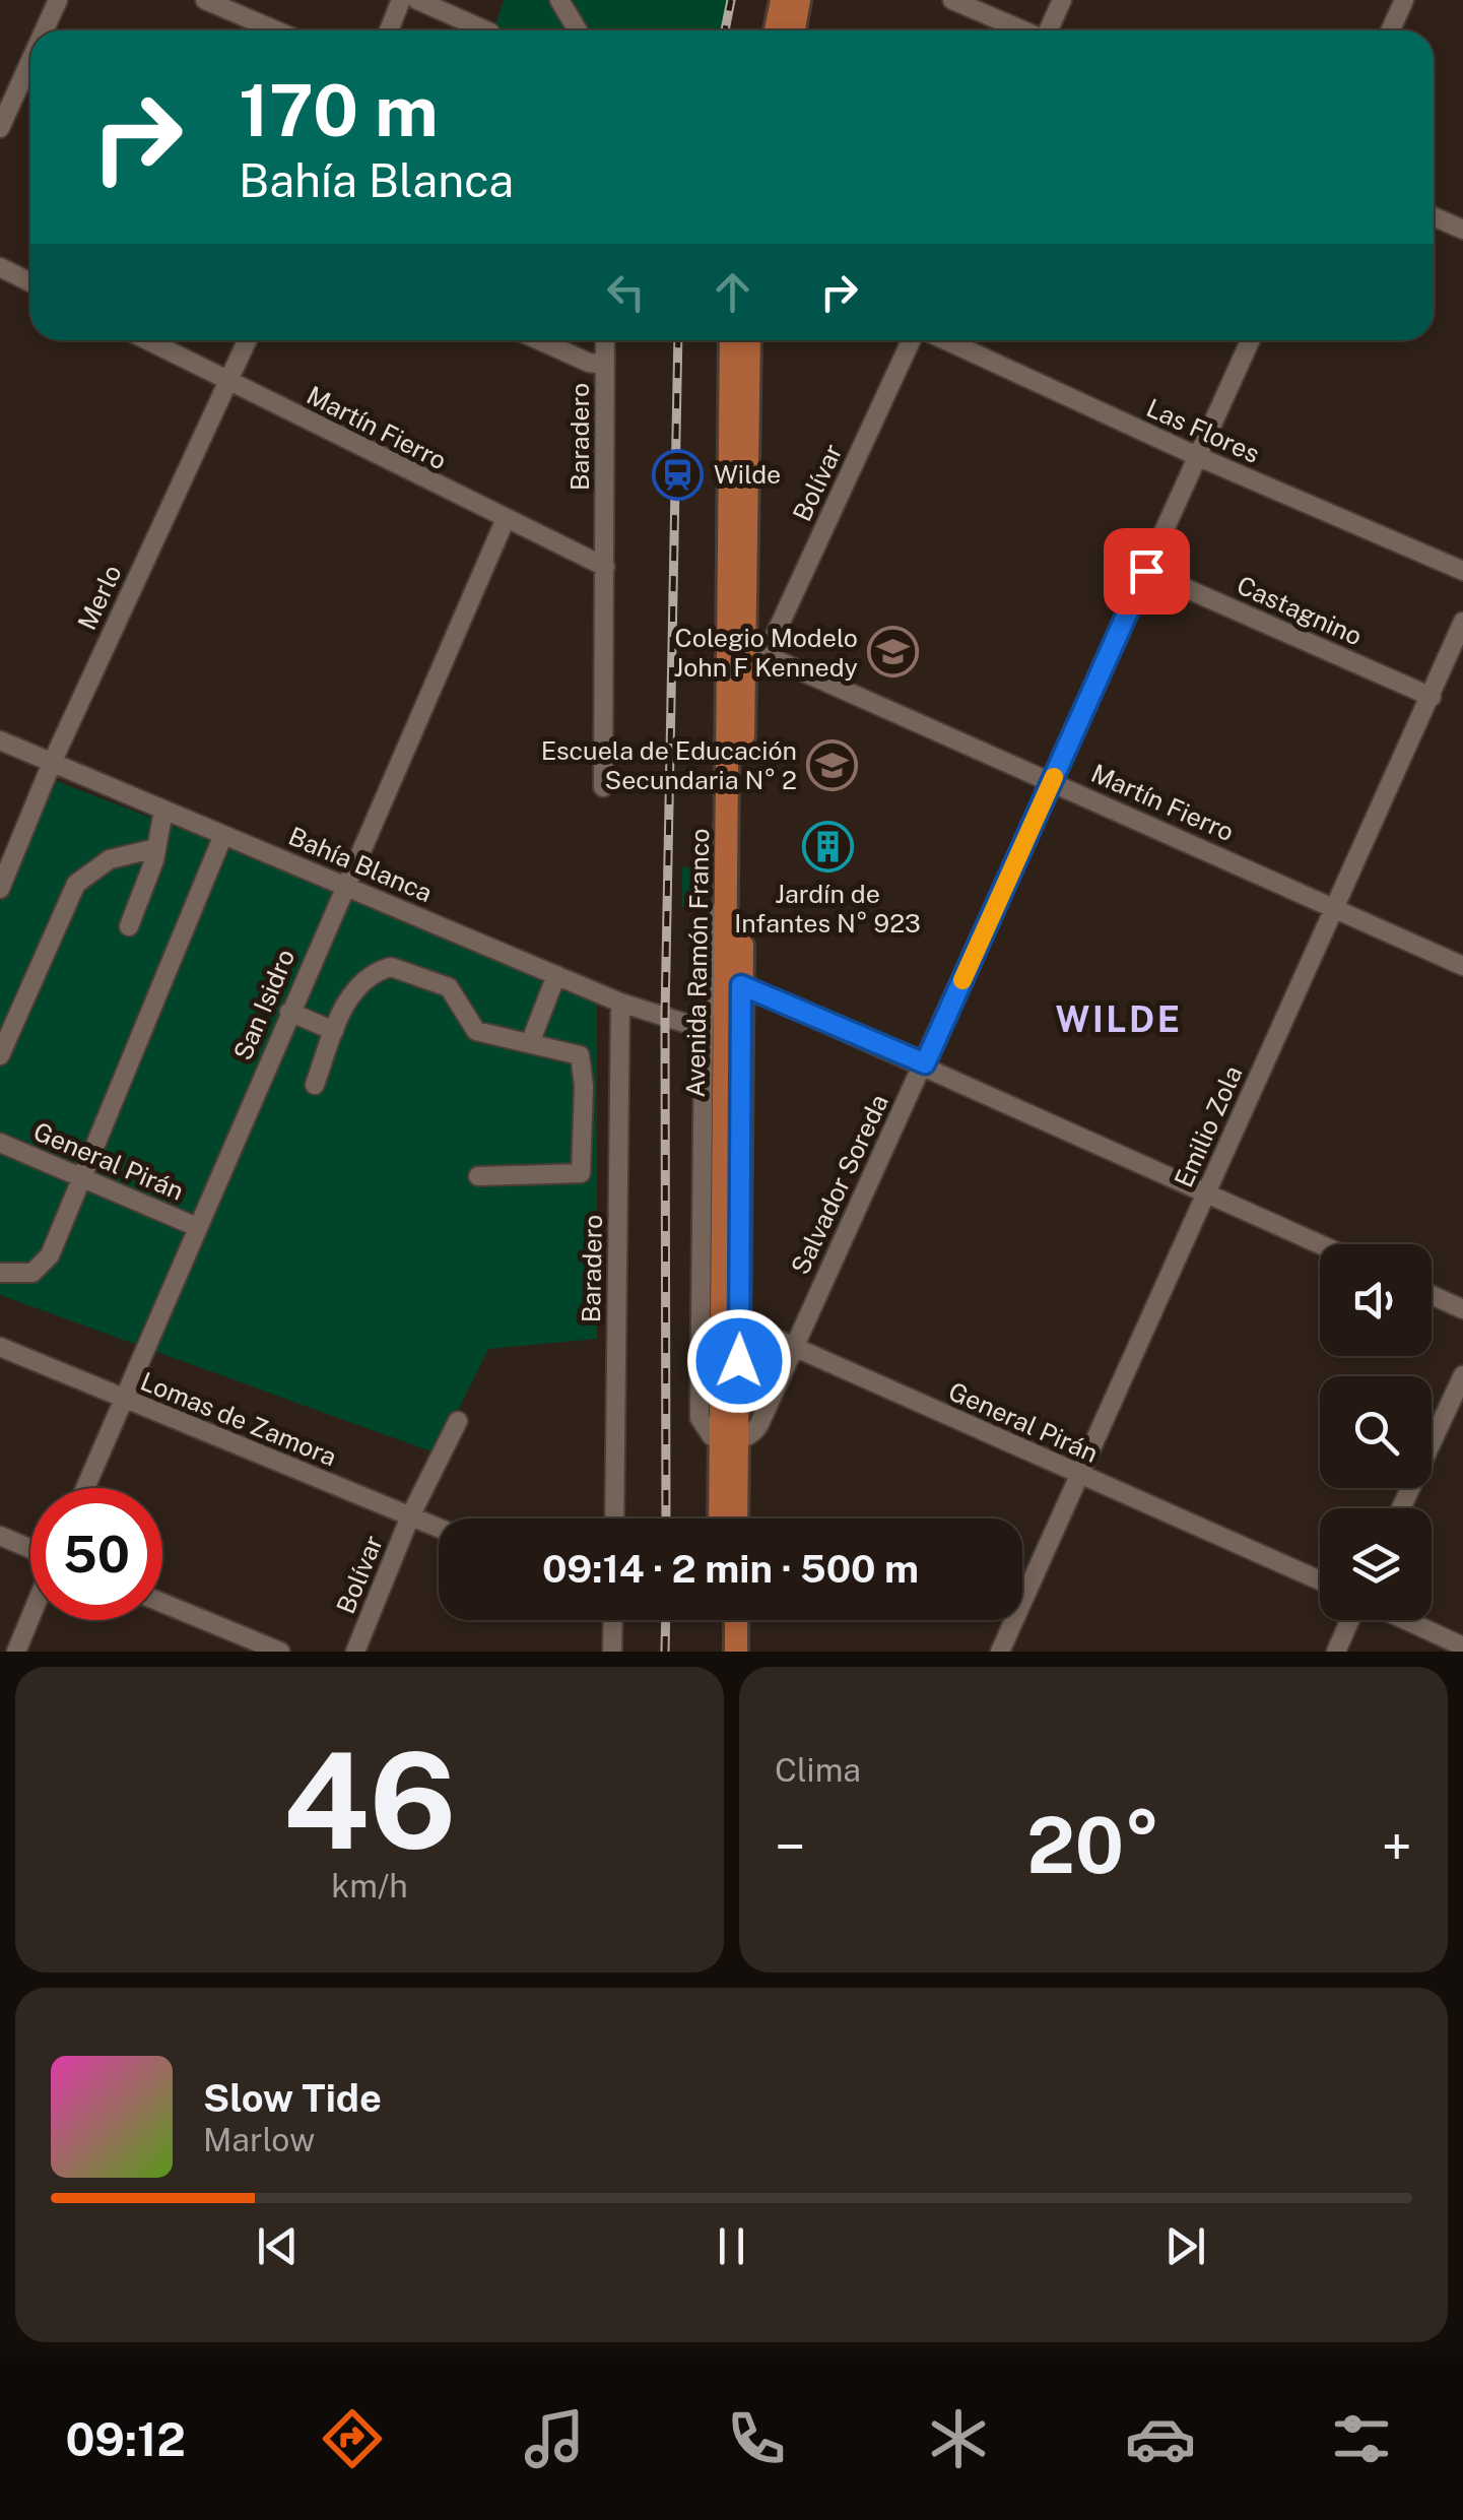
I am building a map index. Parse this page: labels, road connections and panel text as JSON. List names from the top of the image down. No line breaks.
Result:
{"streets":{"main road":["Avenida Ramón Franco"],"street":["Martín Fierro","Las Flores","Baradero","Bolívar","Merlo","Castagnino","Bahía Blanca","San Isidro","Emilio Zola","General Pirán","Salvador Soreda","Lomas de Zamora"]},"crossings":[["Martín Fierro","Baradero"],["Martín Fierro","Bolívar"],["Martín Fierro","Merlo"],["Martín Fierro","Avenida Ramón Franco"],["Martín Fierro","San Isidro"],["Martín Fierro","Emilio Zola"],["Martín Fierro","Salvador Soreda"],["Las Flores","Salvador Soreda"],["Baradero","Bahía Blanca"],["Bolívar","Avenida Ramón Franco"],["Bolívar","Lomas de Zamora"],["Merlo","Bahía Blanca"],["Castagnino","Emilio Zola"],["Castagnino","Salvador Soreda"],["Bahía Blanca","San Isidro"],["Avenida Ramón Franco","General Pirán"],["Avenida Ramón Franco","Salvador Soreda"],["San Isidro","General Pirán"],["San Isidro","Lomas de Zamora"],["Emilio Zola","General Pirán"],["General Pirán","Salvador Soreda"]],"districts":["WILDE"],"places":{"station":["Wilde"],"school or university":["Colegio Modelo John F Kennedy","Escuela de Educación Secundaria N° 2"],"building":["Jardín de Infantes N° 923"]},"page":{"turn":["170 m","Bahía Blanca"],"limit":"50","trip":"09:14 · 2 min · 500 m","tile":[["46","km/h"],"Clima"],"heat":["−","20°","+"],"song":["Slow Tide","Marlow"],"tabs":"09:12"}}
